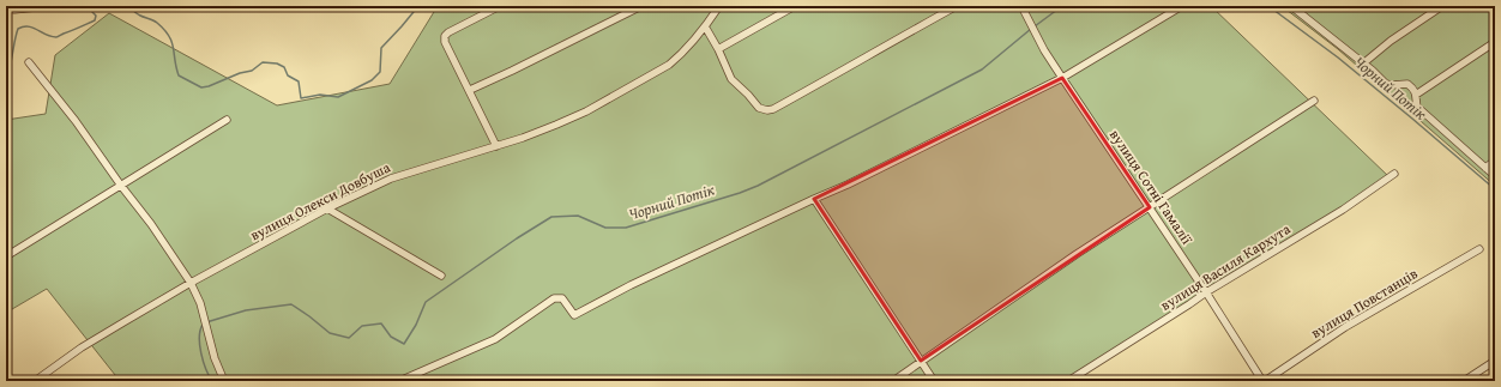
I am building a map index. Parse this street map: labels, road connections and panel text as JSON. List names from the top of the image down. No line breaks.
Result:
{"streets":{"street":["вулиця Сотні Гамалії","вулиця Олекси Довбуша","вулиця Василя Кархута","вулиця Повстанців"]},"crossings":[["вулиця Сотні Гамалії","вулиця Василя Кархута"],["вулиця Сотні Гамалії","вулиця Повстанців"]],"water":["Чорний Потік"]}
